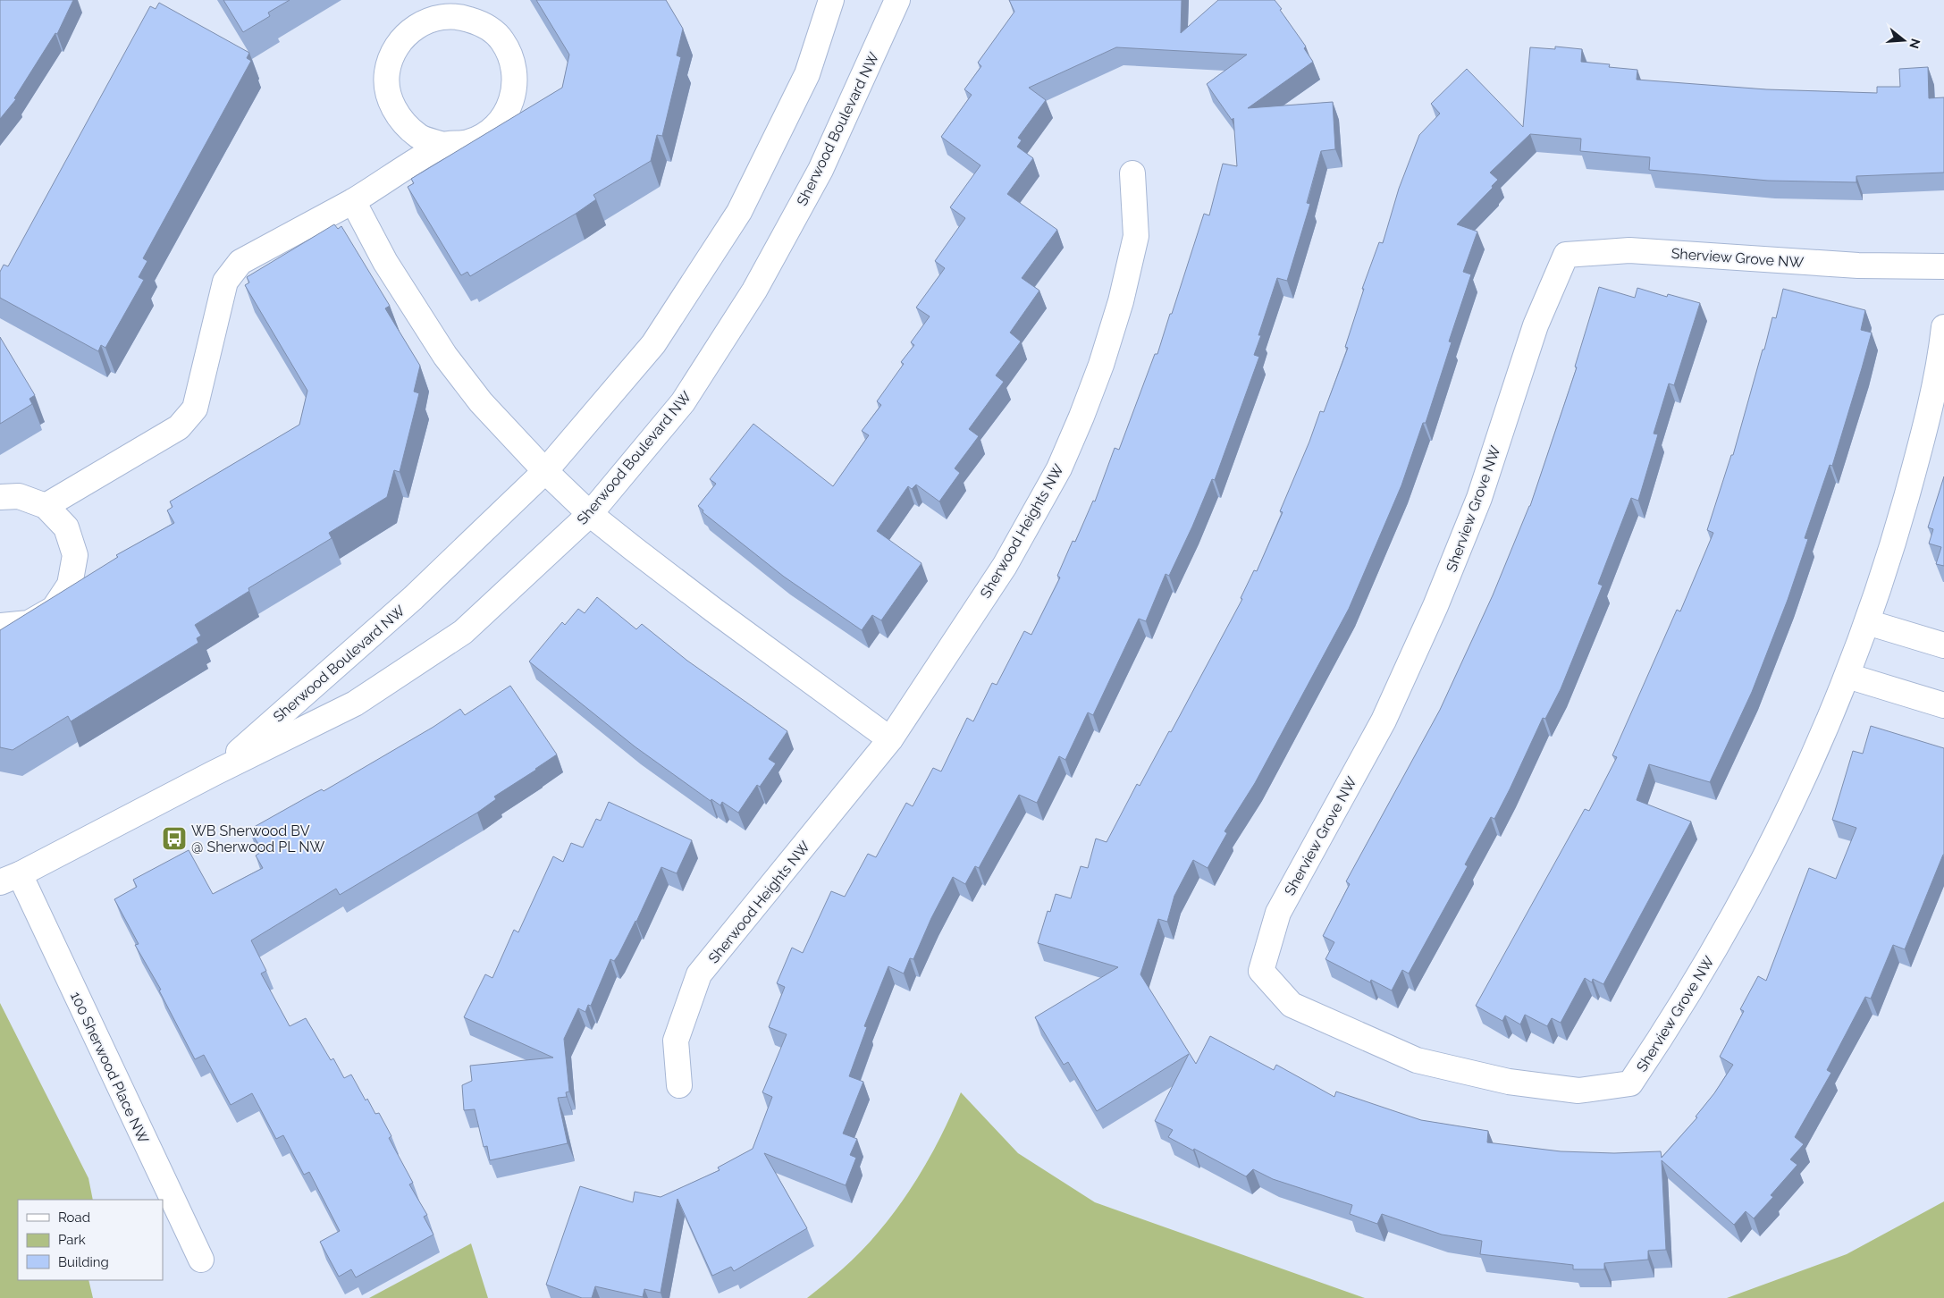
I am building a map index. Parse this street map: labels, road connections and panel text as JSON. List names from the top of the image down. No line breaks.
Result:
{"streets":{"street":["Sherwood Boulevard NW","Sherview Grove NW","Sherwood Heights NW","100 Sherwood Place NW"]},"crossings":[["Sherwood Boulevard NW","100 Sherwood Place NW"]],"places":{"bus stop":["WB Sherwood BV @ Sherwood PL NW"]},"legend":["Road","Park","Building"],"north":"right"}
